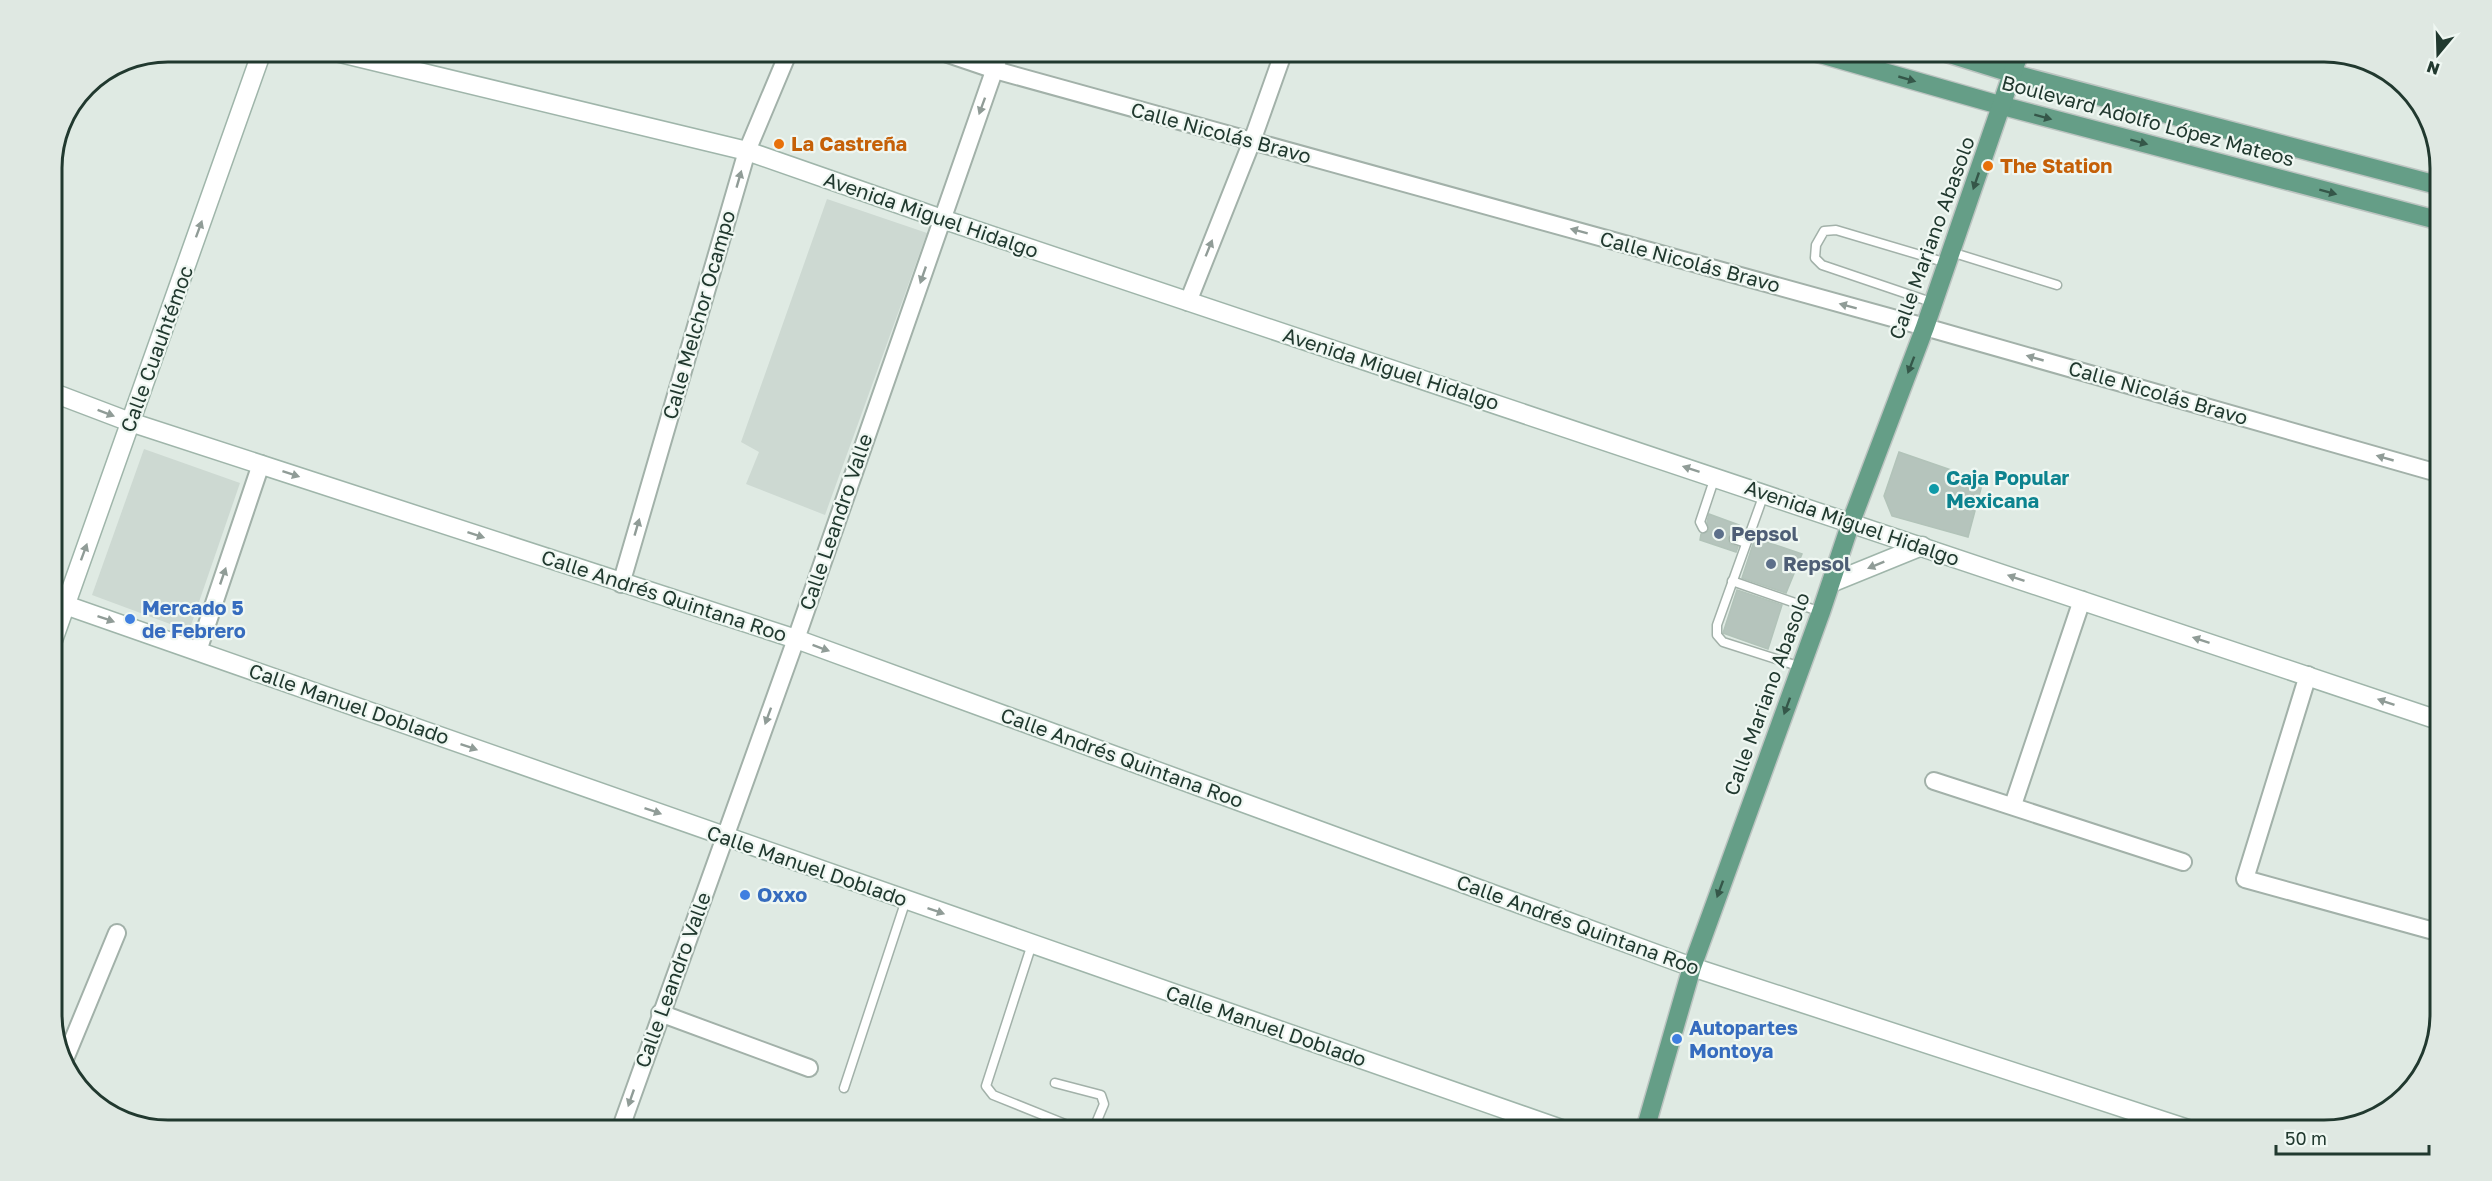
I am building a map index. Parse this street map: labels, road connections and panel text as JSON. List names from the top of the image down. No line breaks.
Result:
{"streets":{"main road":["Boulevard Adolfo López Mateos","Avenida Miguel Hidalgo","Calle Mariano Abasolo","Calle Cuauhtémoc","Calle Andrés Quintana Roo","Calle Manuel Doblado"],"street":["Calle Nicolás Bravo","Calle Melchor Ocampo","Calle Leandro Valle"]},"crossings":[["Boulevard Adolfo López Mateos","Calle Mariano Abasolo"],["Calle Nicolás Bravo","Calle Mariano Abasolo"],["Calle Nicolás Bravo","Calle Leandro Valle"],["Avenida Miguel Hidalgo","Calle Mariano Abasolo"],["Avenida Miguel Hidalgo","Calle Melchor Ocampo"],["Avenida Miguel Hidalgo","Calle Leandro Valle"],["Calle Mariano Abasolo","Calle Andrés Quintana Roo"],["Calle Melchor Ocampo","Calle Andrés Quintana Roo"],["Calle Cuauhtémoc","Calle Andrés Quintana Roo"],["Calle Leandro Valle","Calle Andrés Quintana Roo"],["Calle Leandro Valle","Calle Manuel Doblado"]],"one_way":["Calle Nicolás Bravo","Avenida Miguel Hidalgo","Calle Mariano Abasolo","Calle Melchor Ocampo","Calle Cuauhtémoc","Calle Leandro Valle","Calle Andrés Quintana Roo","Calle Manuel Doblado"],"places":["La Castreña","The Station","Caja Popular Mexicana","Pepsol","Repsol","Mercado 5 de Febrero","Oxxo","Autopartes Montoya"],"scale_bar":"50 m","north":"bottom"}
